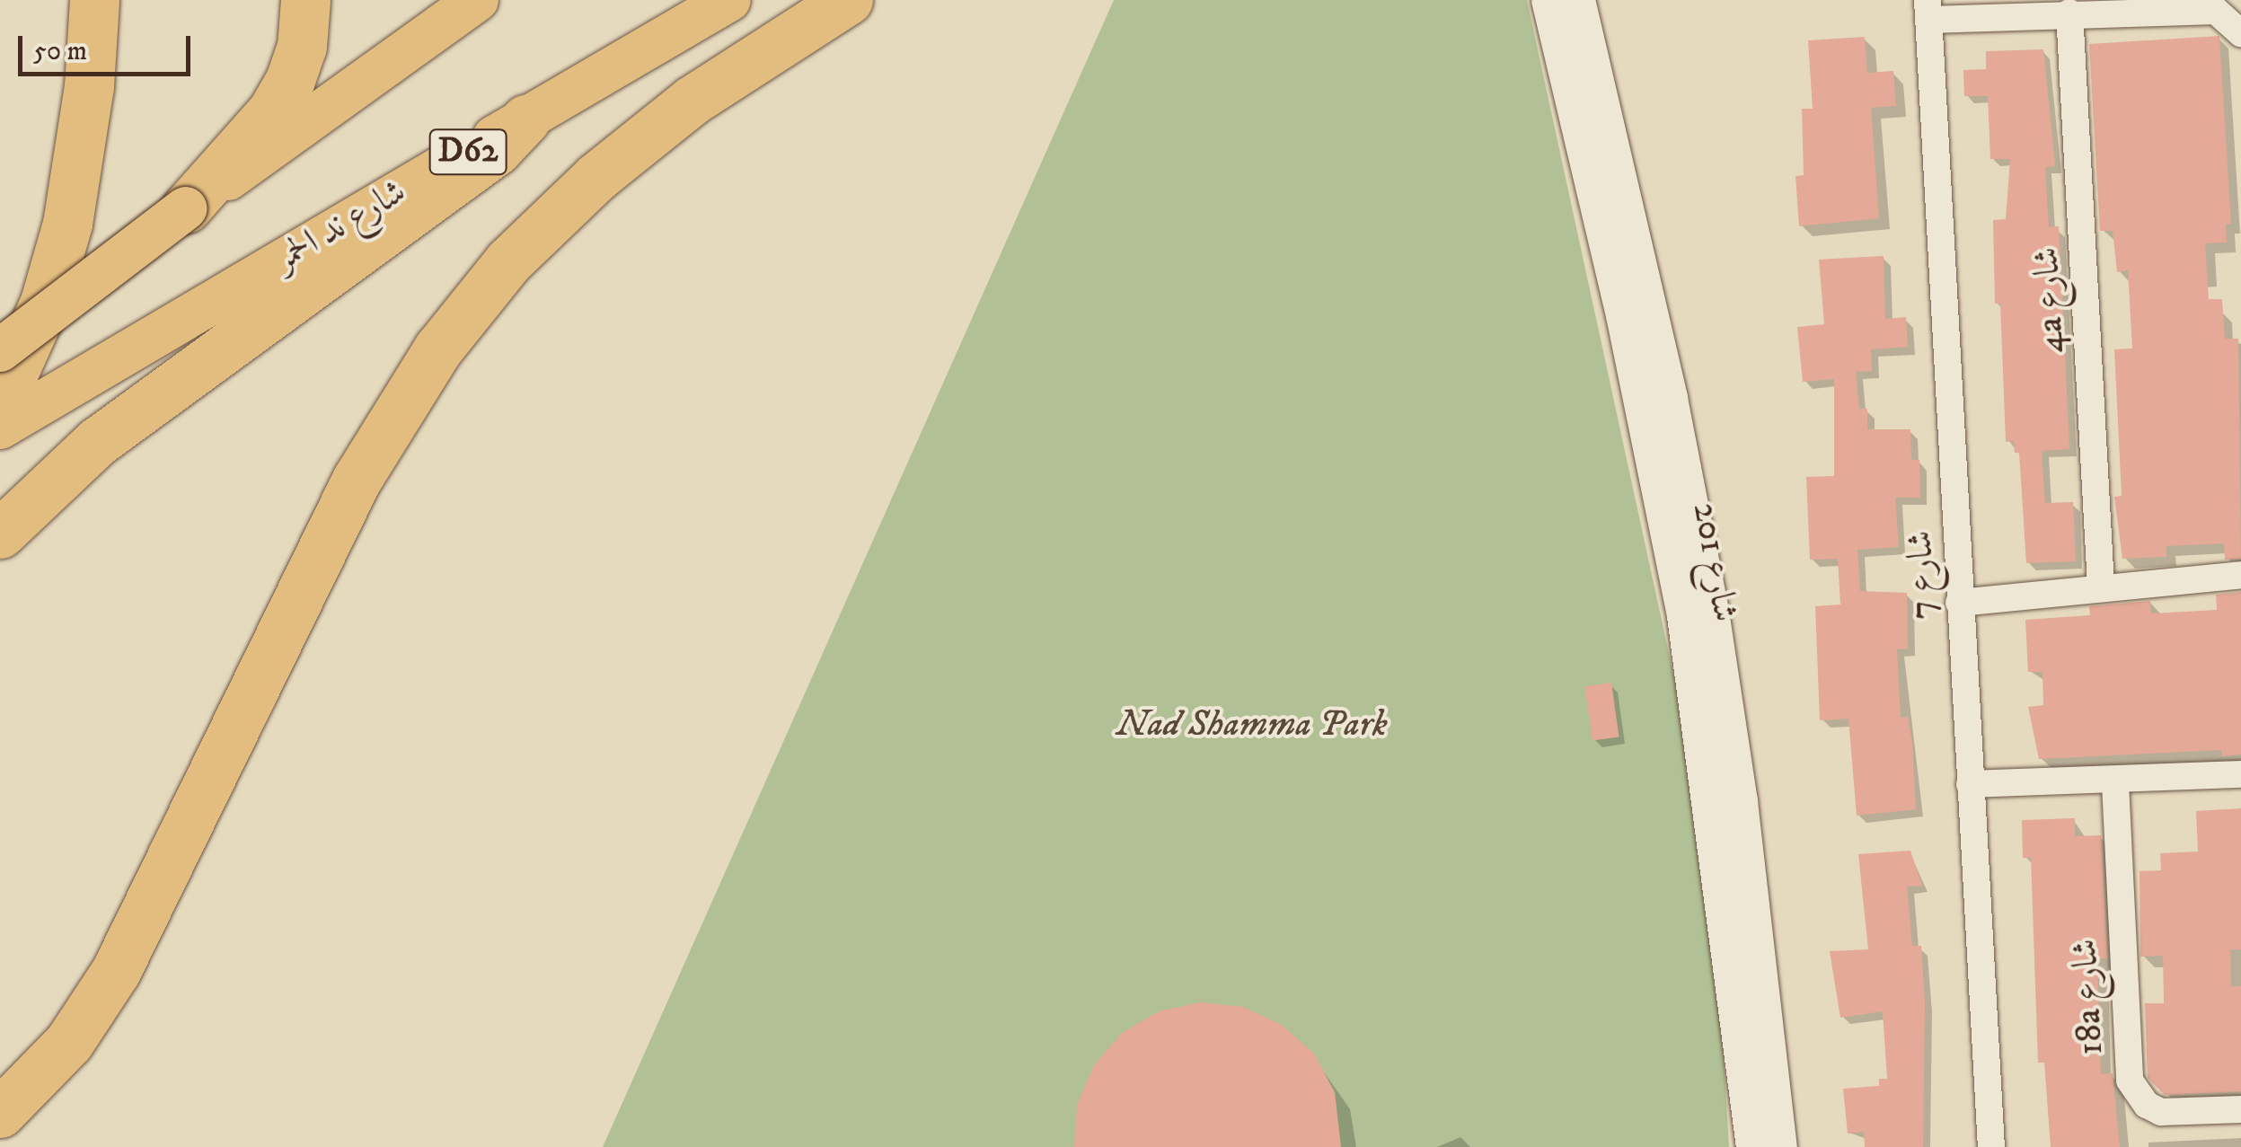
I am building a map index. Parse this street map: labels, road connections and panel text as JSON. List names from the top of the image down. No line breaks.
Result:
{"streets":{"main road":["D62","شارع ند الحمر"],"street":["4a شارع","شارع 201","شارع 7","18a شارع"]},"parks":["Nad Shamma Park"],"scale_bar":"50 m"}
